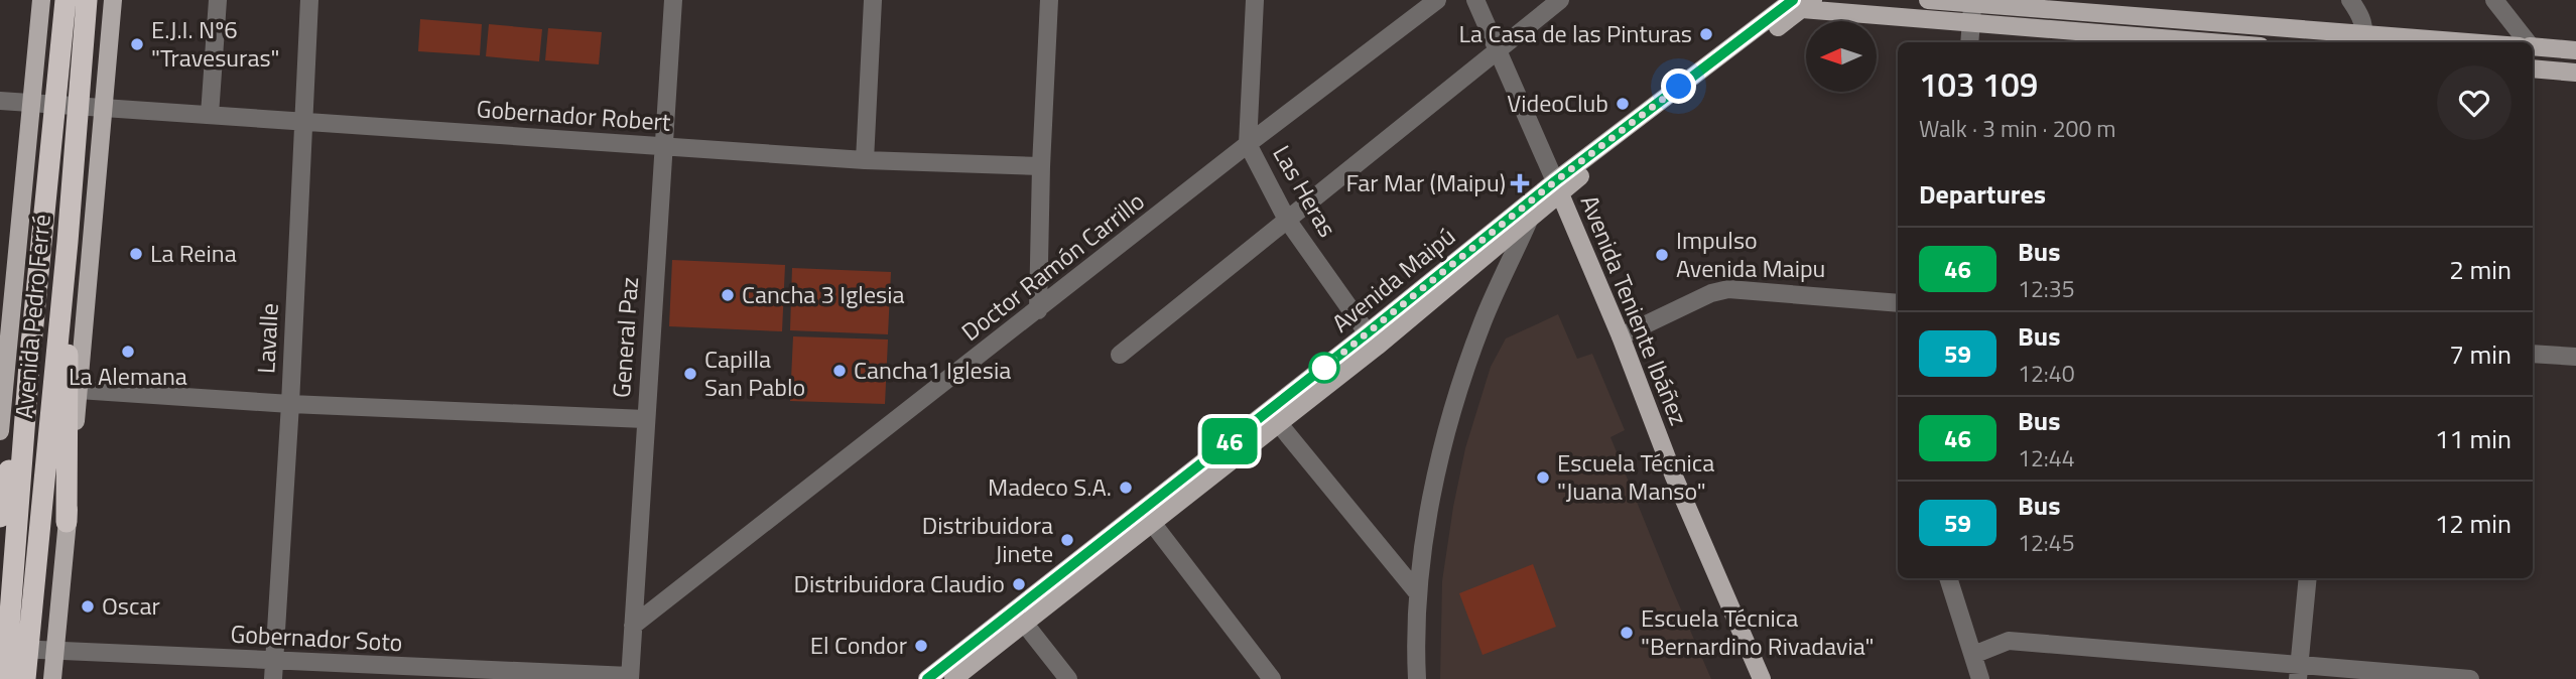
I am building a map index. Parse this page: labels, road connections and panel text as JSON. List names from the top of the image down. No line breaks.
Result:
{"streets":{"highway":["Avenida Pedro Ferré"],"main road":["Avenida Maipú","Avenida Teniente Ibáñez"],"street":["Gobernador Robert","Las Heras","Doctor Ramón Carrillo","General Paz","Lavalle","Gobernador Soto"]},"crossings":[["Gobernador Robert","Avenida Pedro Ferré"],["Gobernador Robert","General Paz"],["Gobernador Robert","Lavalle"],["Las Heras","Doctor Ramón Carrillo"],["Las Heras","Avenida Maipú"],["Doctor Ramón Carrillo","General Paz"],["Avenida Maipú","Avenida Teniente Ibáñez"],["Avenida Pedro Ferré","Gobernador Soto"],["General Paz","Gobernador Soto"],["Lavalle","Gobernador Soto"]],"places":{"other":["La Casa de las Pinturas","E.J.I. Nº6 \"Travesuras\"","VideoClub","La Reina","Impulso Avenida Maipu","Cancha 3 Iglesia","La Alemana","Cancha1 Iglesia","Capilla San Pablo","Escuela Técnica \"Juana Manso\"","Madeco S.A.","Distribuidora Jinete","Distribuidora Claudio","Oscar","Escuela Técnica \"Bernardino Rivadavia\"","El Condor"],"health":["Far Mar (Maipu)"]},"lines":["bus line 46"],"north":"left","page":{"on_map":"46","heading":[["103 109","Walk · 3 min · 200 m"],"Departures"],"list":[{"mark":"46","name":"Bus","note":"12:35","value":"2 min"},{"mark":"59","name":"Bus","note":"12:40","value":"7 min"},{"mark":"46","name":"Bus","note":"12:44","value":"11 min"},{"mark":"59","name":"Bus","note":"12:45","value":"12 min"}]}}
